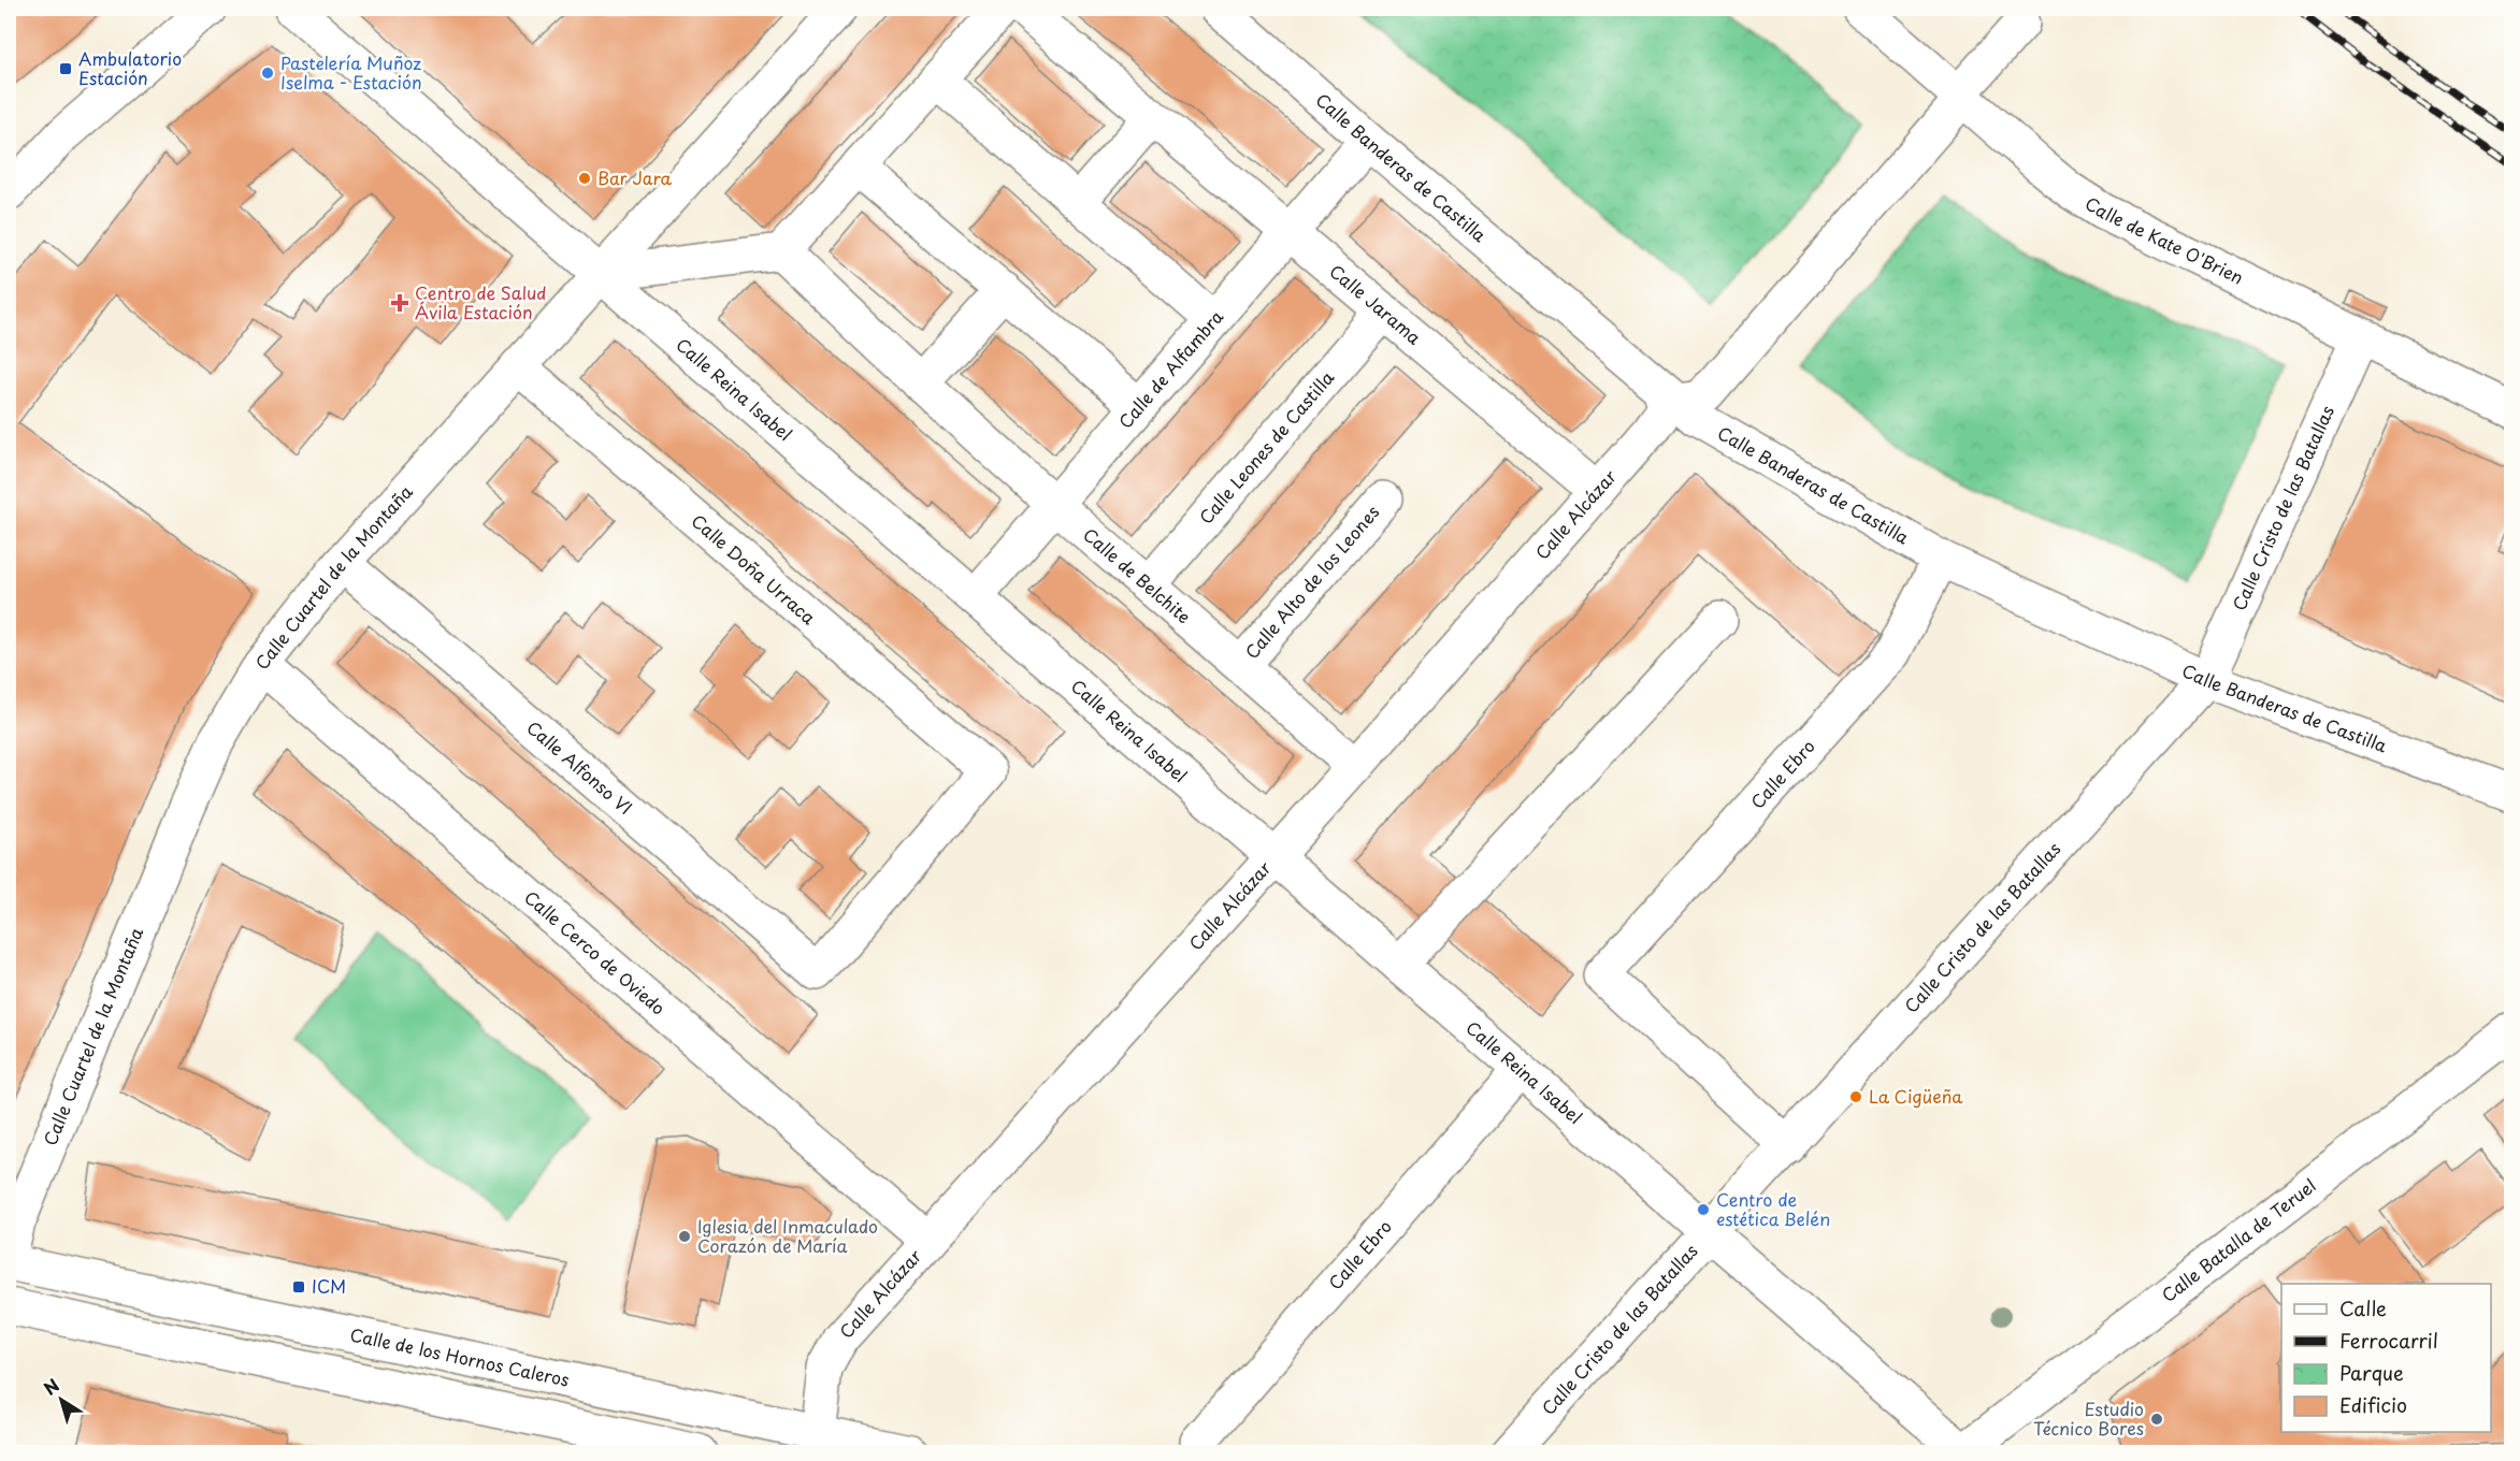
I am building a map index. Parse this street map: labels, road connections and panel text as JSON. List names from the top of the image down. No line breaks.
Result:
{"streets":{"street":["Calle Banderas de Castilla","Calle de Kate O'Brien","Calle Jarama","Calle de Alfambra","Calle Reina Isabel","Calle Leones de Castilla","Calle Cristo de las Batallas","Calle Alcázar","Calle Doña Urraca","Calle de Belchite","Calle Cuartel de la Montaña","Calle Alto de los Leones","Calle Alfonso VI","Calle Ebro","Calle Cerco de Oviedo","Calle Batalla de Teruel","Calle de los Hornos Caleros"]},"crossings":[["Calle Banderas de Castilla","Calle de Alfambra"],["Calle Banderas de Castilla","Calle Cristo de las Batallas"],["Calle Banderas de Castilla","Calle Alcázar"],["Calle Banderas de Castilla","Calle Ebro"],["Calle de Kate O'Brien","Calle Cristo de las Batallas"],["Calle Jarama","Calle de Alfambra"],["Calle Jarama","Calle Leones de Castilla"],["Calle Jarama","Calle Alcázar"],["Calle de Alfambra","Calle Reina Isabel"],["Calle de Alfambra","Calle de Belchite"],["Calle Reina Isabel","Calle Cristo de las Batallas"],["Calle Reina Isabel","Calle Alcázar"],["Calle Reina Isabel","Calle Cuartel de la Montaña"],["Calle Reina Isabel","Calle Ebro"],["Calle Reina Isabel","Calle Batalla de Teruel"],["Calle Leones de Castilla","Calle de Belchite"],["Calle Cristo de las Batallas","Calle Ebro"],["Calle Alcázar","Calle de Belchite"],["Calle Alcázar","Calle Cerco de Oviedo"],["Calle Alcázar","Calle de los Hornos Caleros"],["Calle Doña Urraca","Calle Cuartel de la Montaña"],["Calle Doña Urraca","Calle Alfonso VI"],["Calle de Belchite","Calle Alto de los Leones"],["Calle Cuartel de la Montaña","Calle Alfonso VI"],["Calle Cuartel de la Montaña","Calle Cerco de Oviedo"],["Calle Cuartel de la Montaña","Calle de los Hornos Caleros"]],"places":{"transit":["Ambulatorio Estación","ICM"],"other":["Pastelería Muñoz Iselma - Estación","Bar Jara","La Cigüeña","Centro de estética Belén","Iglesia del Inmaculado Corazón de María","Estudio Técnico Bores"],"health":["Centro de Salud Ávila Estación"]},"legend":["Calle","Ferrocarril","Parque","Edificio"],"north":"top left"}
